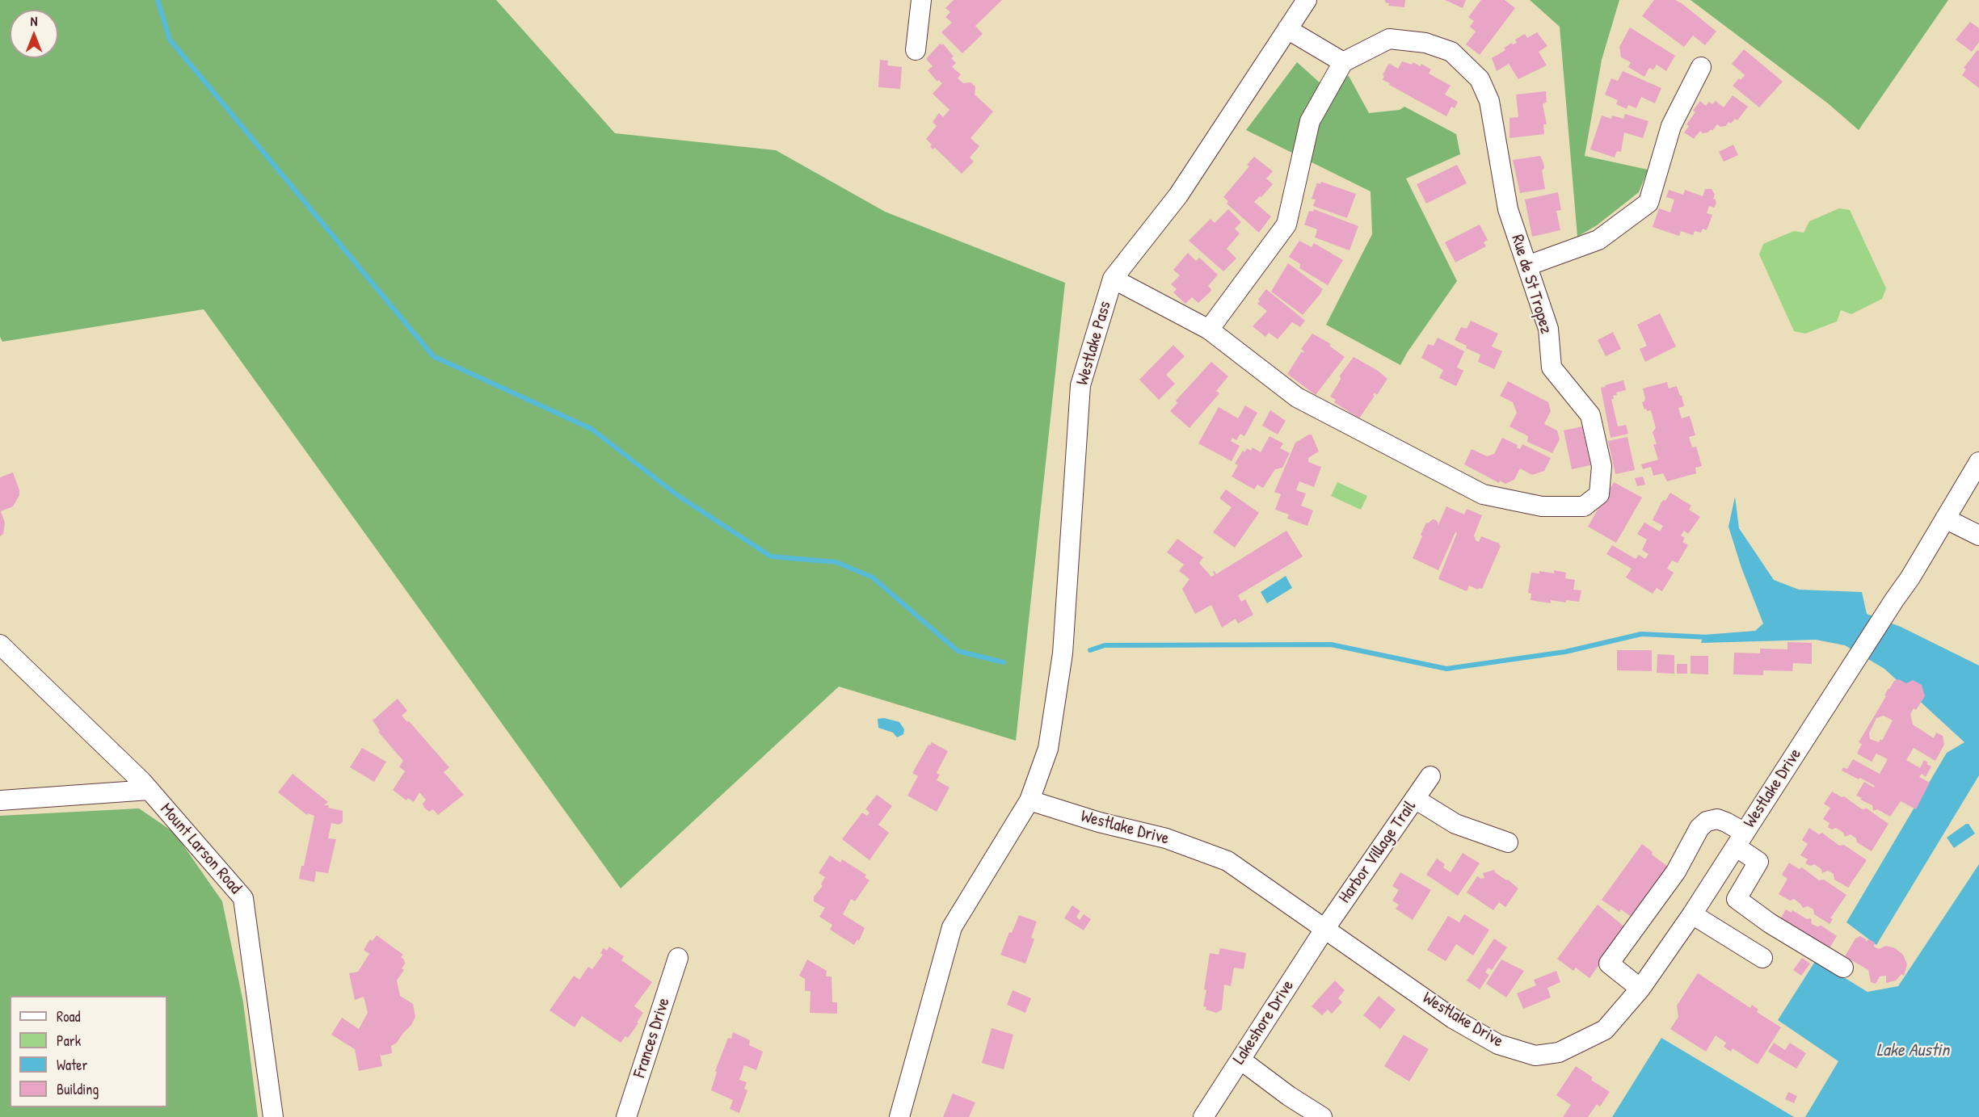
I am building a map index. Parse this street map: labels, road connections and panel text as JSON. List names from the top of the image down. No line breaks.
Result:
{"streets":{"street":["Rue de St Tropez","Westlake Pass","Westlake Drive","Mount Larson Road","Harbor Village Trail","Lakeshore Drive","Frances Drive"]},"crossings":[["Rue de St Tropez","Westlake Pass"],["Westlake Pass","Westlake Drive"],["Westlake Drive","Harbor Village Trail"],["Westlake Drive","Lakeshore Drive"],["Harbor Village Trail","Lakeshore Drive"]],"water":["Lake Austin"],"legend":["Road","Park","Water","Building"],"north":"top"}
